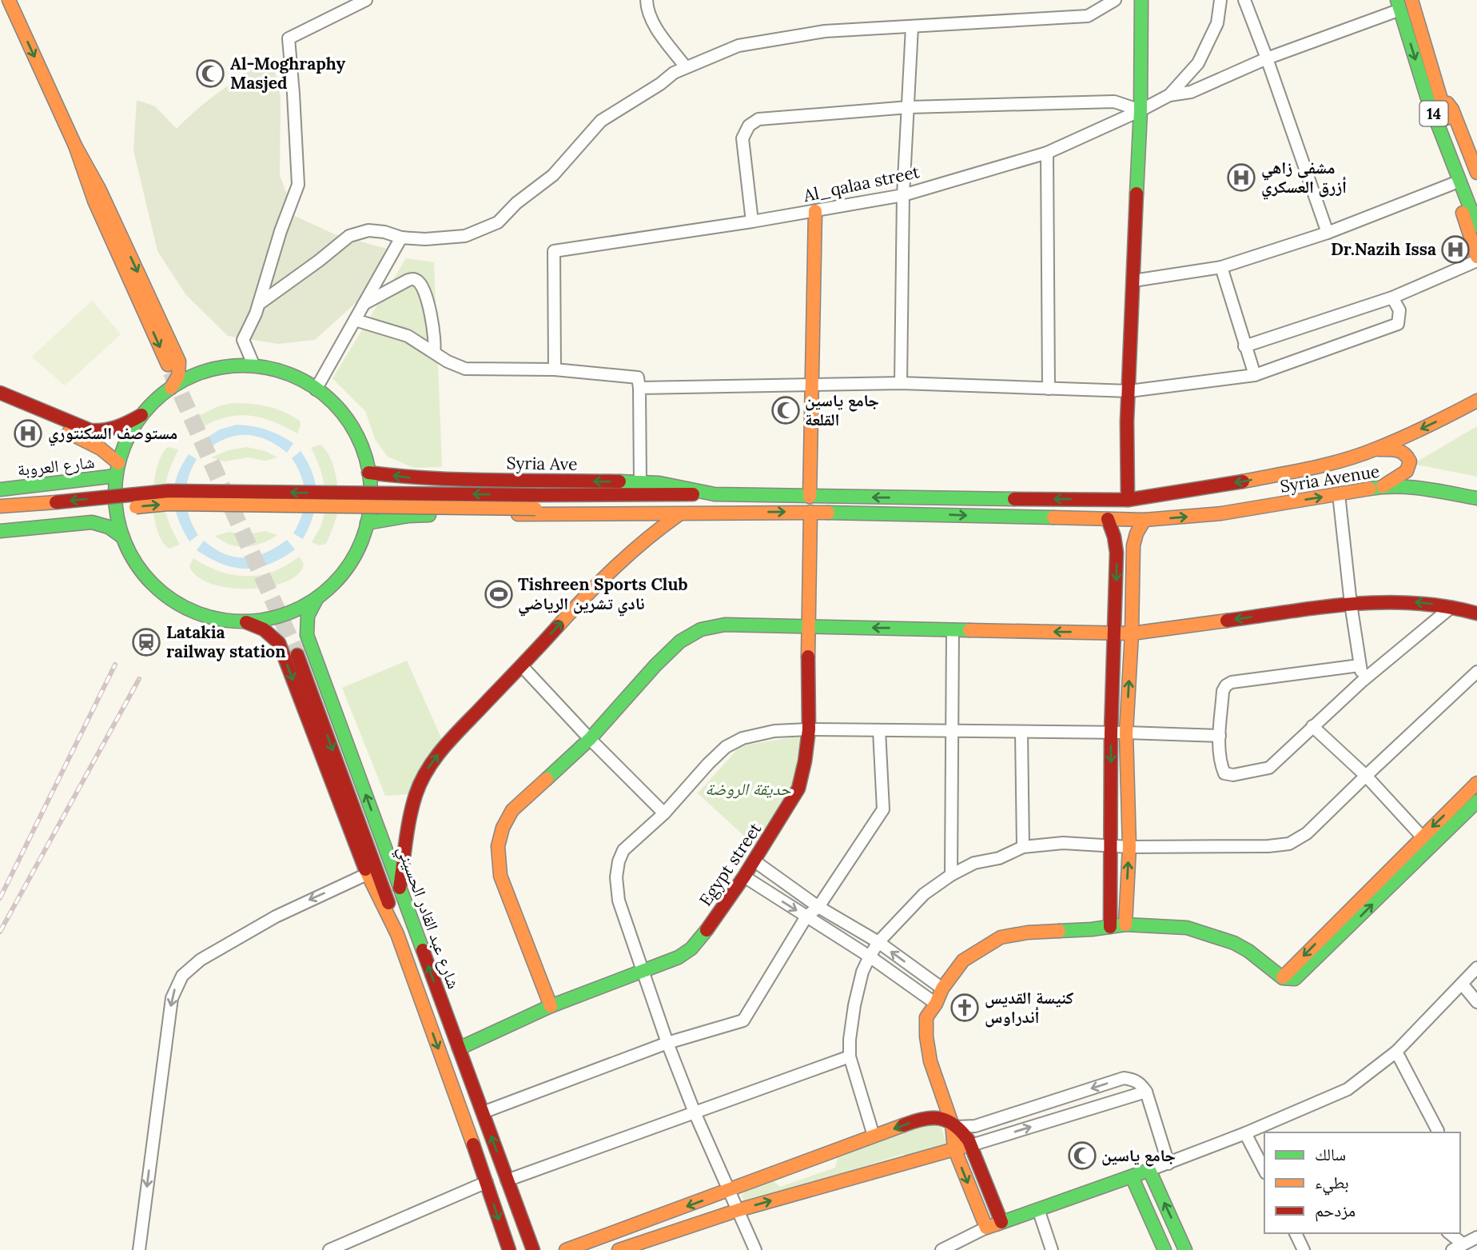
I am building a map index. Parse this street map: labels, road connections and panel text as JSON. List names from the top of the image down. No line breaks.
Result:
{"streets":{"main road":["14","Syria Ave","شارع العروبة","Syria Avenue","Egypt street","شارع عبد القادر الحسيني"],"street":["Al_qalaa street"]},"crossings":[["Syria Ave","Syria Avenue"],["Syria Avenue","Egypt street"],["Egypt street","شارع عبد القادر الحسيني"]],"parks":["حديقة الروضة"],"places":{"mosque":["Al-Moghraphy Masjed","جامع ياسين القلعة","جامع ياسين"],"hospital":["مشفى زاهي أزرق العسكري","Dr.Nazih Issa","مستوصف السكنتوري"],"sports":["Tishreen Sports Club نادي تشرين الرياضي"],"station":["Latakia railway station"],"church":["كنيسة القديس أندراوس"]},"legend":["سالك","بطيء","مزدحم"]}
